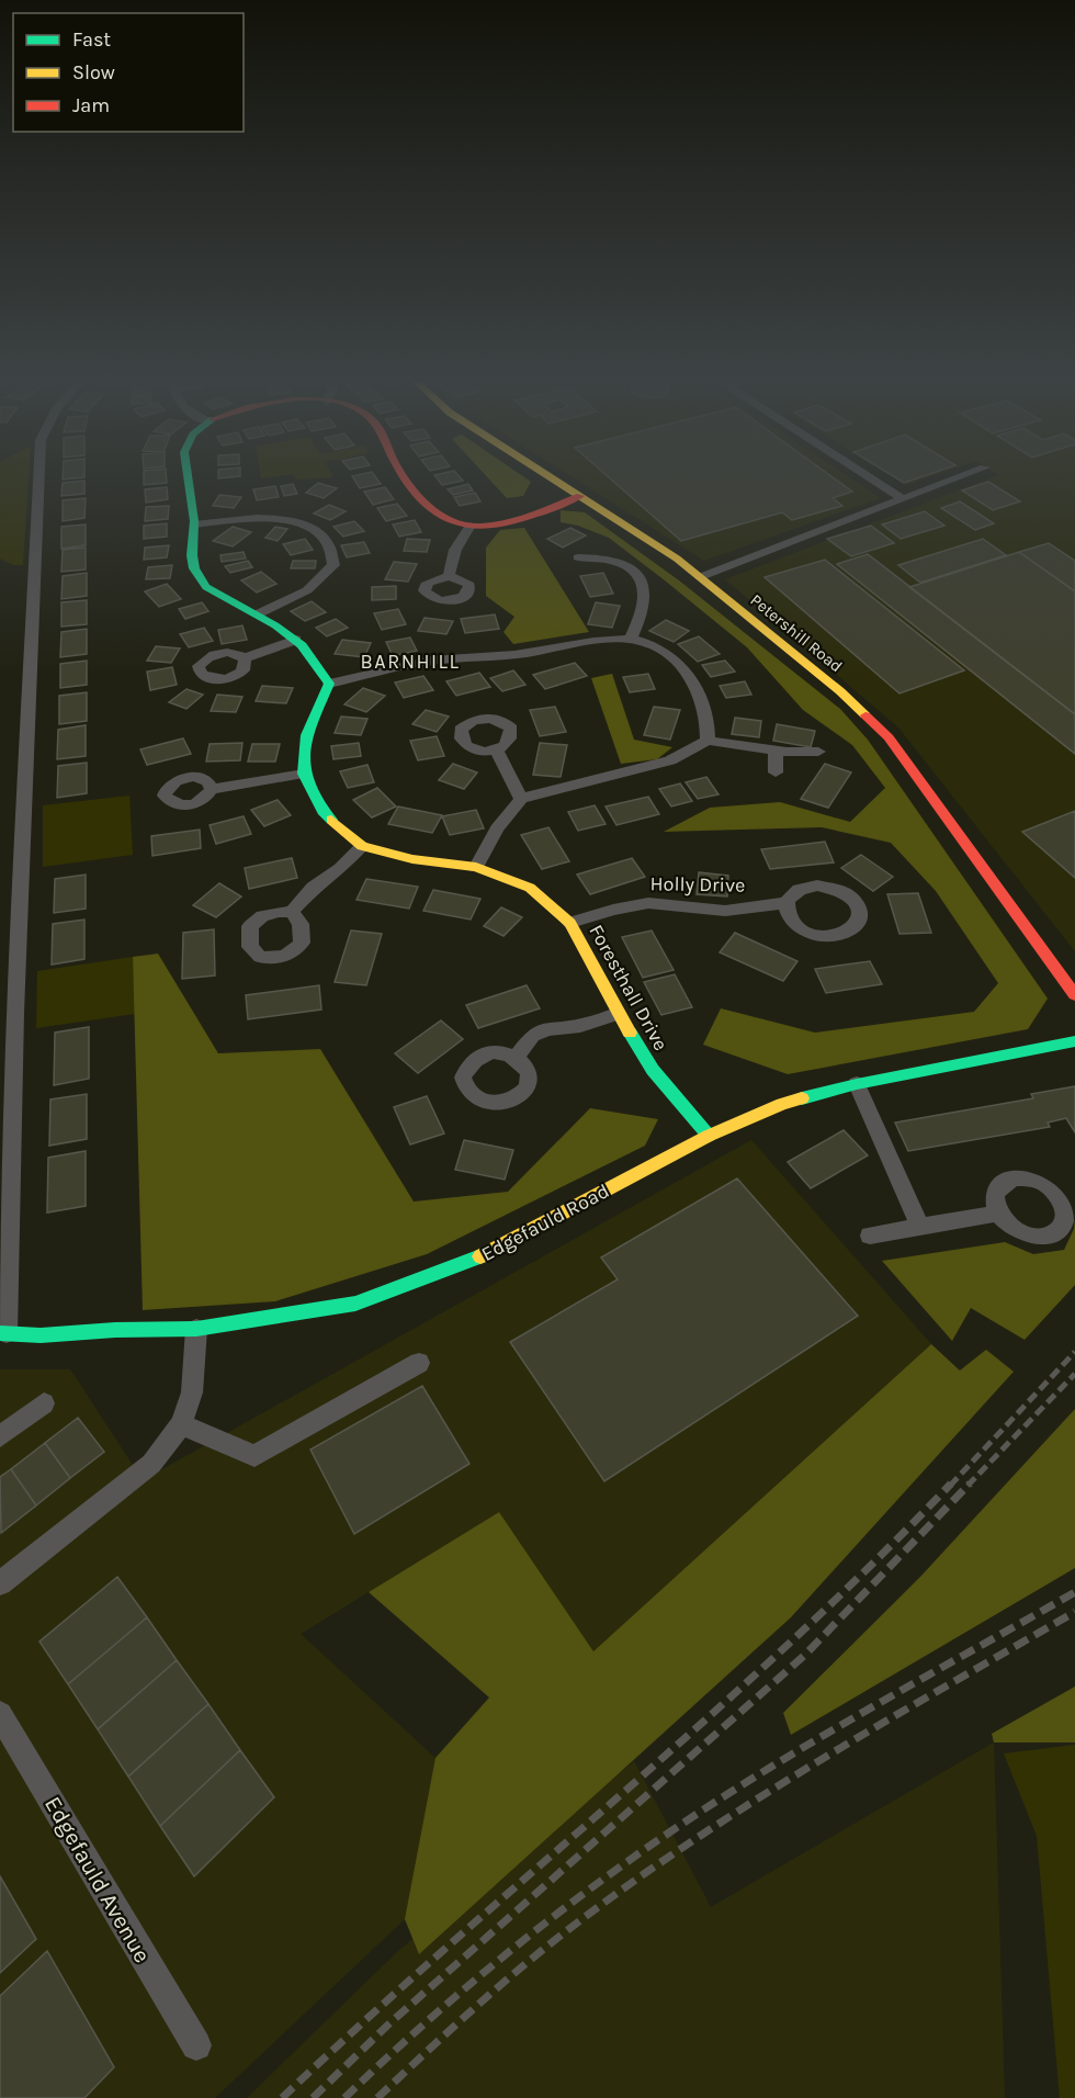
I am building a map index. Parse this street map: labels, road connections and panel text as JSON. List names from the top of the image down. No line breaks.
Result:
{"streets":{"street":["Petershill Road","Holly Drive","Foresthall Drive","Edgefauld Road","Edgefauld Avenue"]},"crossings":[["Holly Drive","Foresthall Drive"],["Foresthall Drive","Edgefauld Road"]],"districts":["BARNHILL"],"legend":["Fast","Slow","Jam"]}
